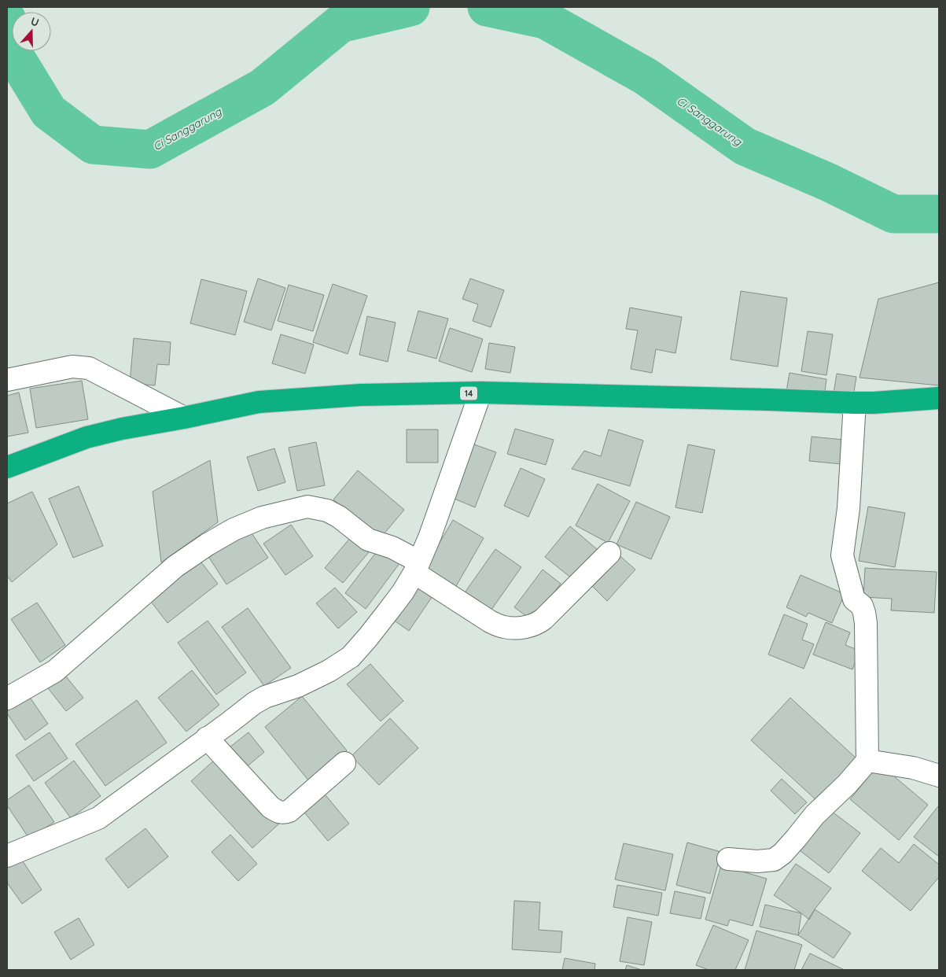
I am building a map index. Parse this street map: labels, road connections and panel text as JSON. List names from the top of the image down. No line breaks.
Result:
{"streets":{"highway":["14"]},"water":["Ci Sanggarung"],"north":"top"}
